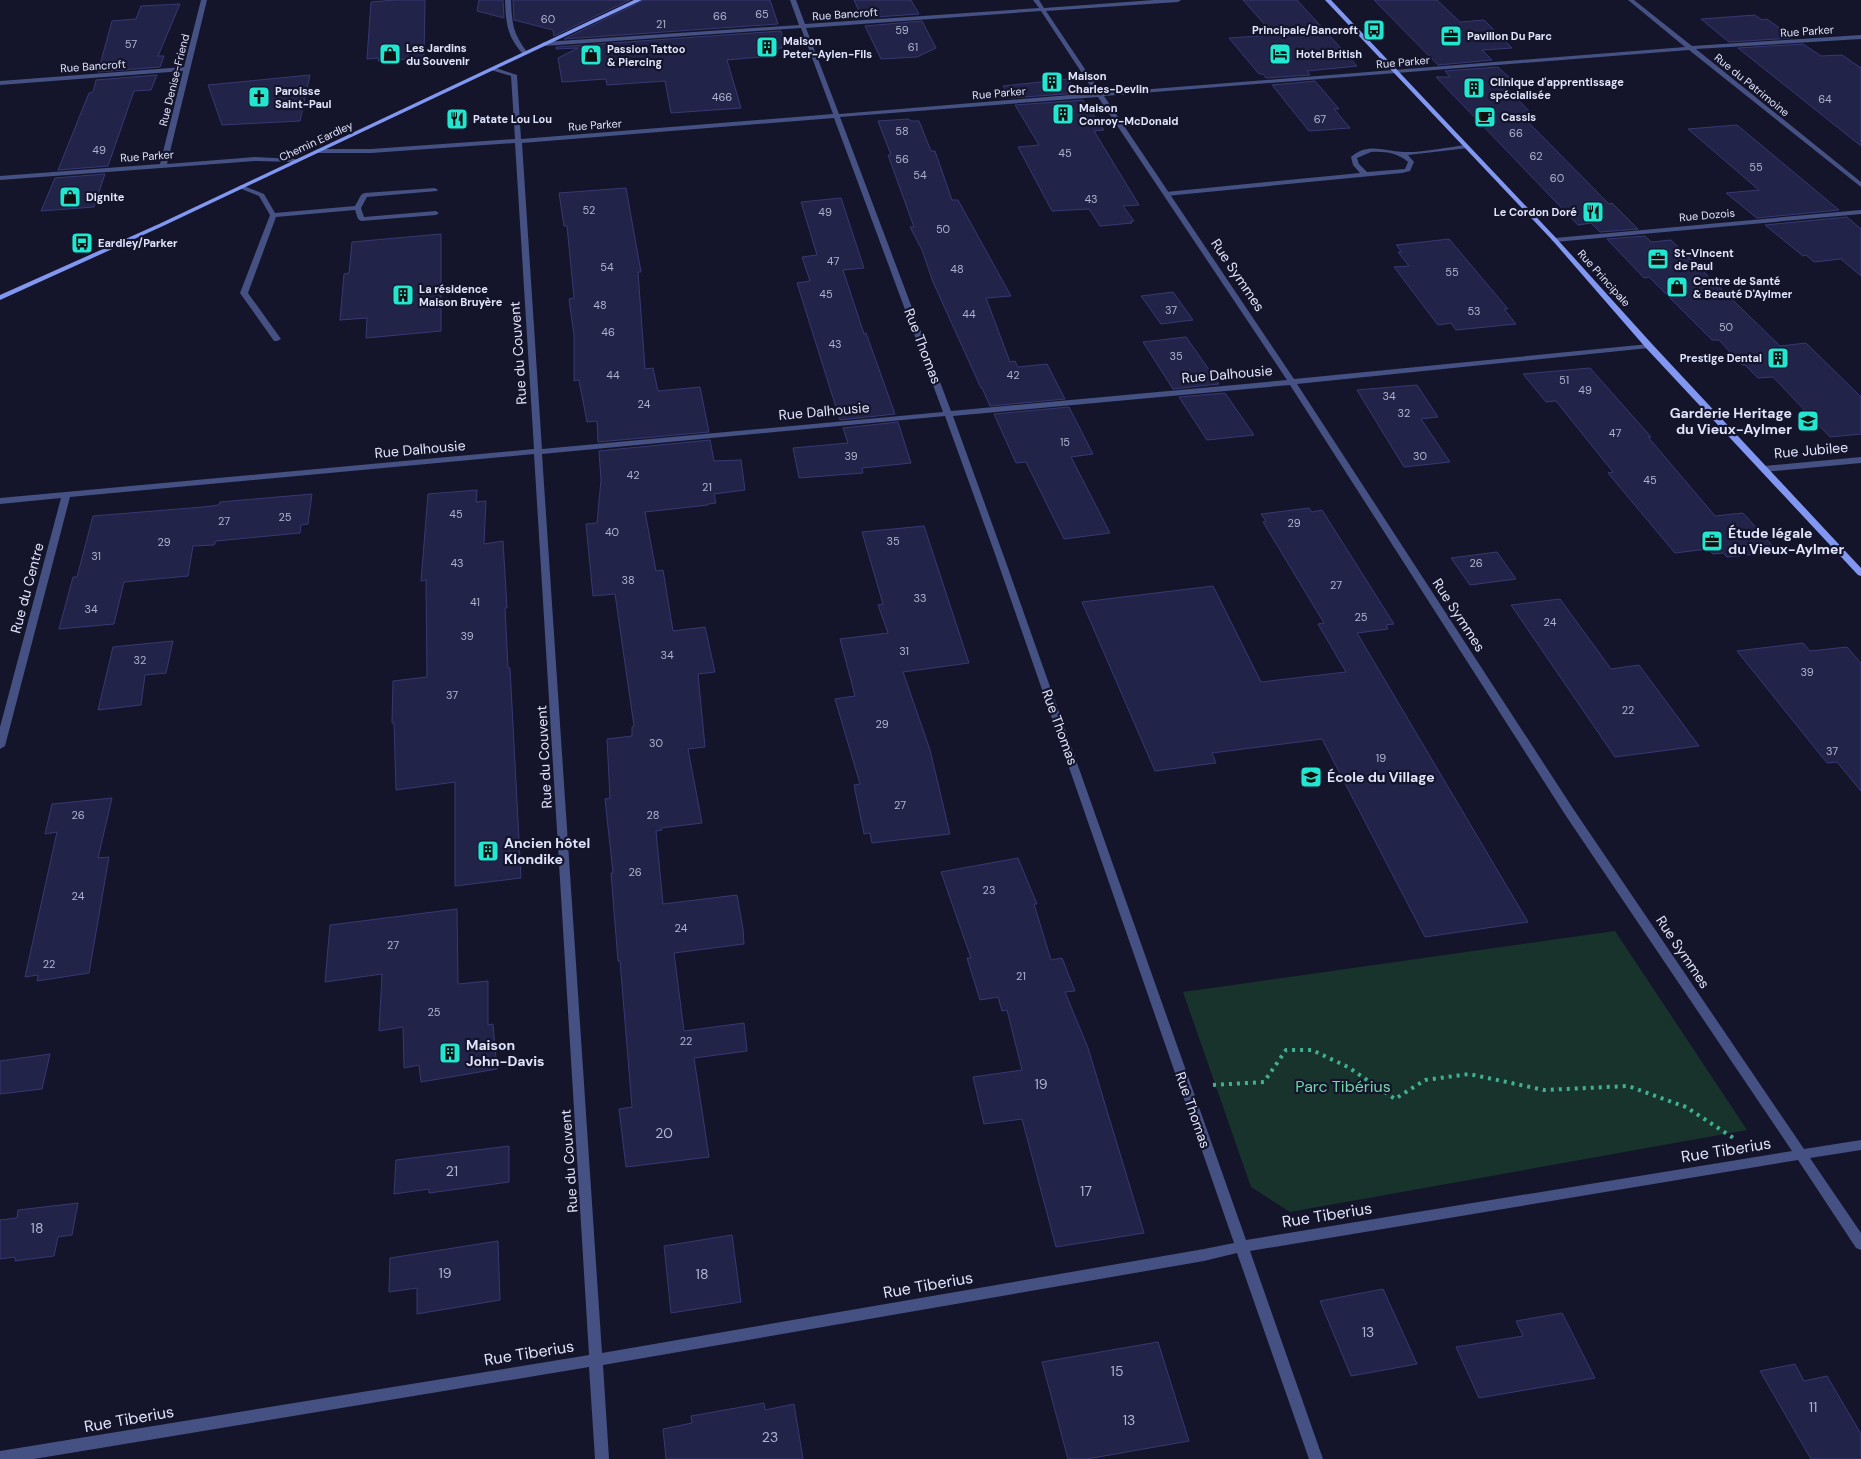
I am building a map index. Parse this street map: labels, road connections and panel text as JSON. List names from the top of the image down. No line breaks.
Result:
{"streets":{"street":["Rue Bancroft","Rue Parker","Rue Denise-Friend","Rue du Patrimoine","Chemin Eardley","Rue Dozois","Rue Symmes","Rue Principale","Rue Thomas","Rue du Couvent","Rue Dalhousie","Rue Jubilee","Rue du Centre","Rue Tiberius"]},"crossings":[["Rue Bancroft","Rue Denise-Friend"],["Rue Bancroft","Chemin Eardley"],["Rue Bancroft","Rue Symmes"],["Rue Bancroft","Rue Thomas"],["Rue Parker","Rue Denise-Friend"],["Rue Parker","Rue du Patrimoine"],["Rue Parker","Chemin Eardley"],["Rue Parker","Rue Symmes"],["Rue Parker","Rue Principale"],["Rue Parker","Rue Thomas"],["Rue Parker","Rue du Couvent"],["Chemin Eardley","Rue du Couvent"],["Rue Dozois","Rue Principale"],["Rue Symmes","Rue Dalhousie"],["Rue Symmes","Rue Tiberius"],["Rue Principale","Rue Dalhousie"],["Rue Principale","Rue Jubilee"],["Rue Thomas","Rue Dalhousie"],["Rue Thomas","Rue Tiberius"],["Rue du Couvent","Rue Dalhousie"],["Rue du Couvent","Rue Tiberius"],["Rue Dalhousie","Rue du Centre"]],"parks":["Parc Tibérius"],"places":{"bus stop":["Principale/Bancroft","Eardley/Parker"],"office":["Pavillon Du Parc","St-Vincent de Paul","Étude légale du Vieux-Aylmer"],"building":["Maison Peter-Aylen-Fils","Maison Charles-Devlin","Clinique d'apprentissage spécialisée","Maison Conroy-McDonald","La résidence Maison Bruyère","Prestige Dental","Ancien hôtel Klondike","Maison John-Davis"],"shop":["Les Jardins du Souvenir","Passion Tattoo & Piercing","Dignite","Centre de Santé & Beauté D'Aylmer"],"hotel":["Hotel British"],"church":["Paroisse Saint-Paul"],"cafe":["Cassis"],"restaurant":["Patate Lou Lou","Le Cordon Doré"],"school or university":["Garderie Heritage du Vieux-Aylmer","École du Village"]},"house_numbers":["65","66","60","21","59","57","61","466","64","67","58","66","49","45","62","56","55","54","60","43","52","49","50","47","54","48","55","45","48","37","53","44","50","46","43","35","44","42","51","49","34","24","32","47","15","39","30","42","45","21","45","25","27","29","40","35","29","31","43","26","38","27","33","41","34","25","24","39","31","34","32","39","37","22","29","30","37","19","27","26","28","26","23","24","24","27","22","21","25","22","19","20","21","17","18","19","18","13","15","11","13","23"]}
